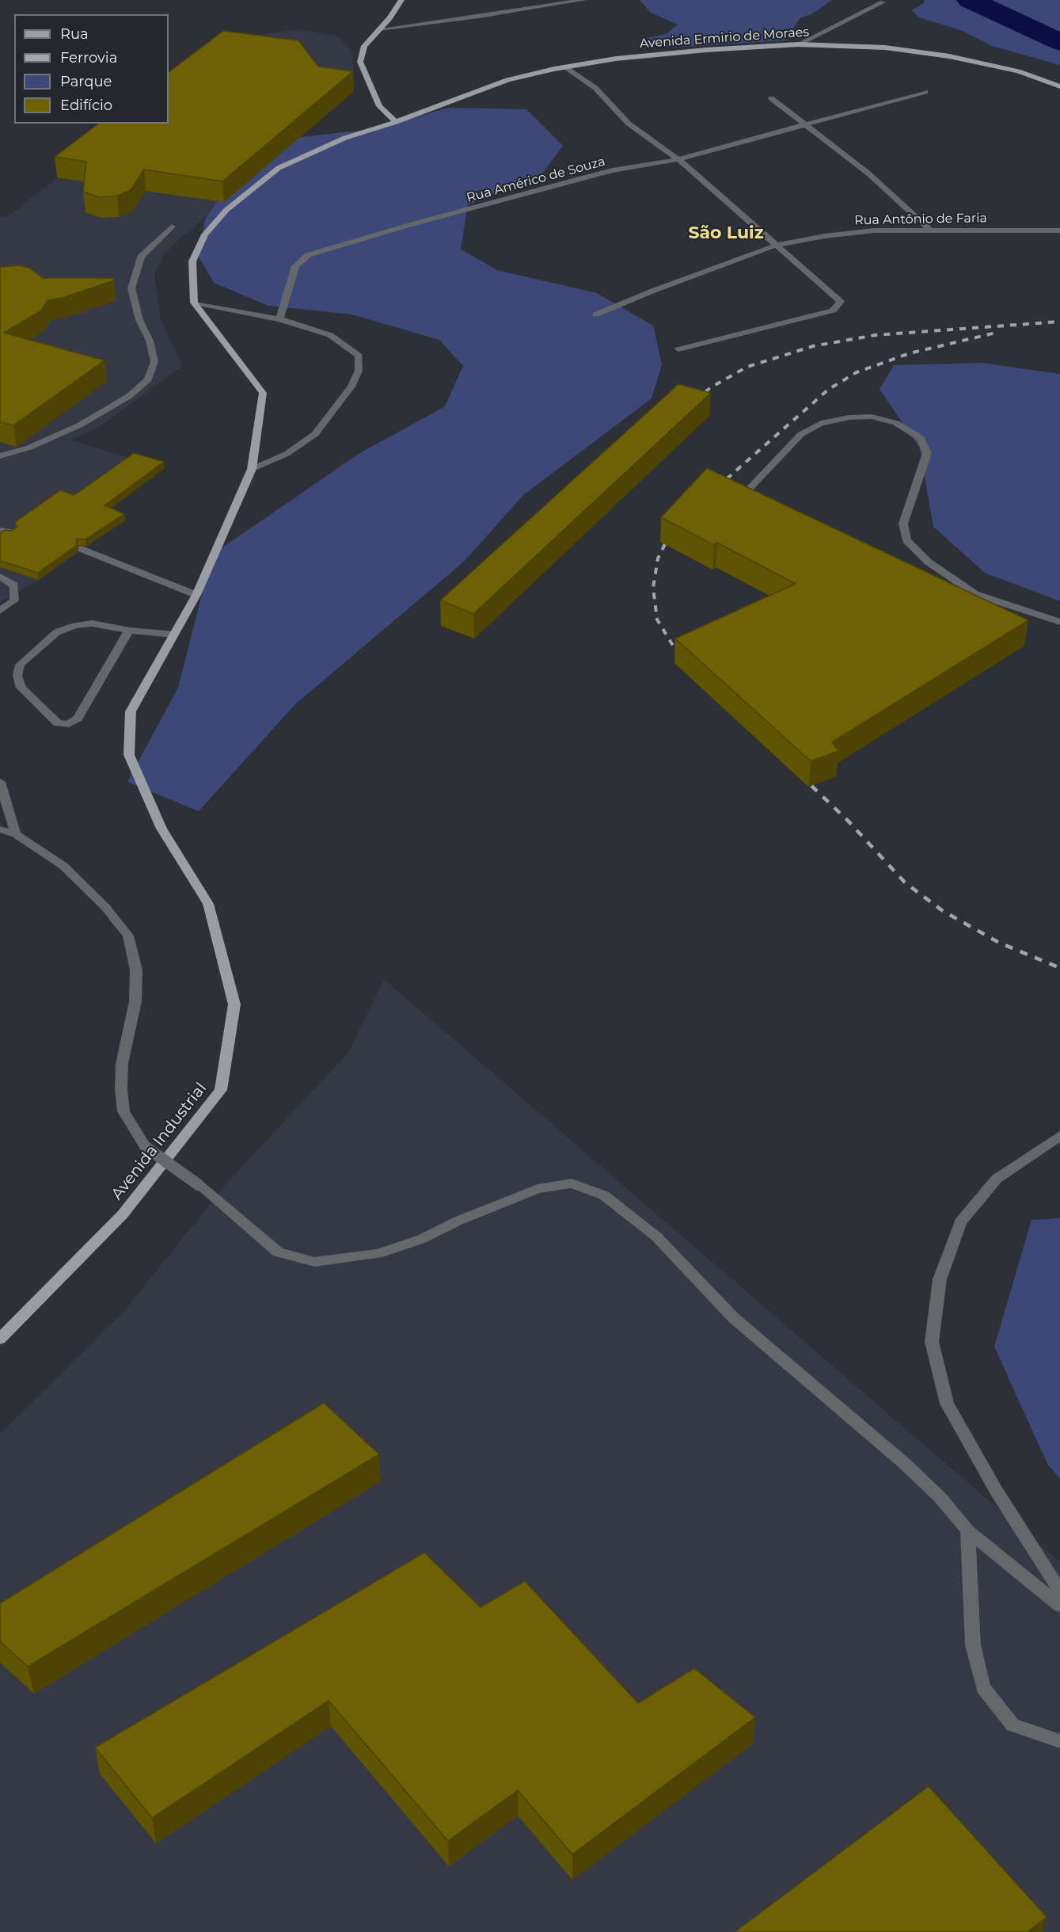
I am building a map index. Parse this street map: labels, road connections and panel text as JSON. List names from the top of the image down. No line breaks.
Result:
{"streets":{"main road":["Avenida Ermirio de Moraes","Avenida Industrial"],"street":["Rua Américo de Souza","Rua Antônio de Faria"]},"districts":["São Luiz"],"legend":["Rua","Ferrovia","Parque","Edifício"]}
